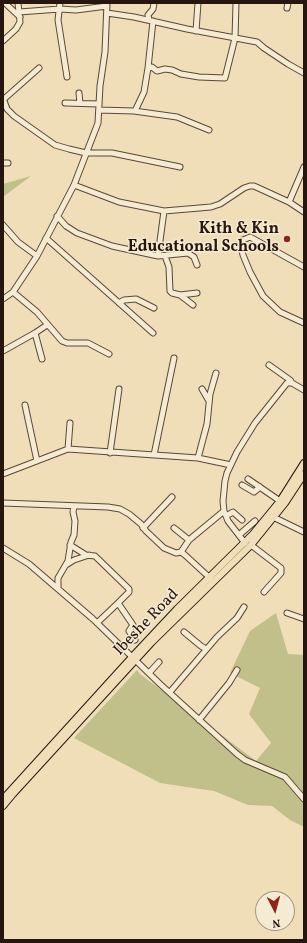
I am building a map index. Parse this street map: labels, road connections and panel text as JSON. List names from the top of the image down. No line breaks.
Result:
{"streets":{"main road":["Ibeshe Road"]},"places":["Kith & Kin Educational Schools"],"north":"bottom"}
